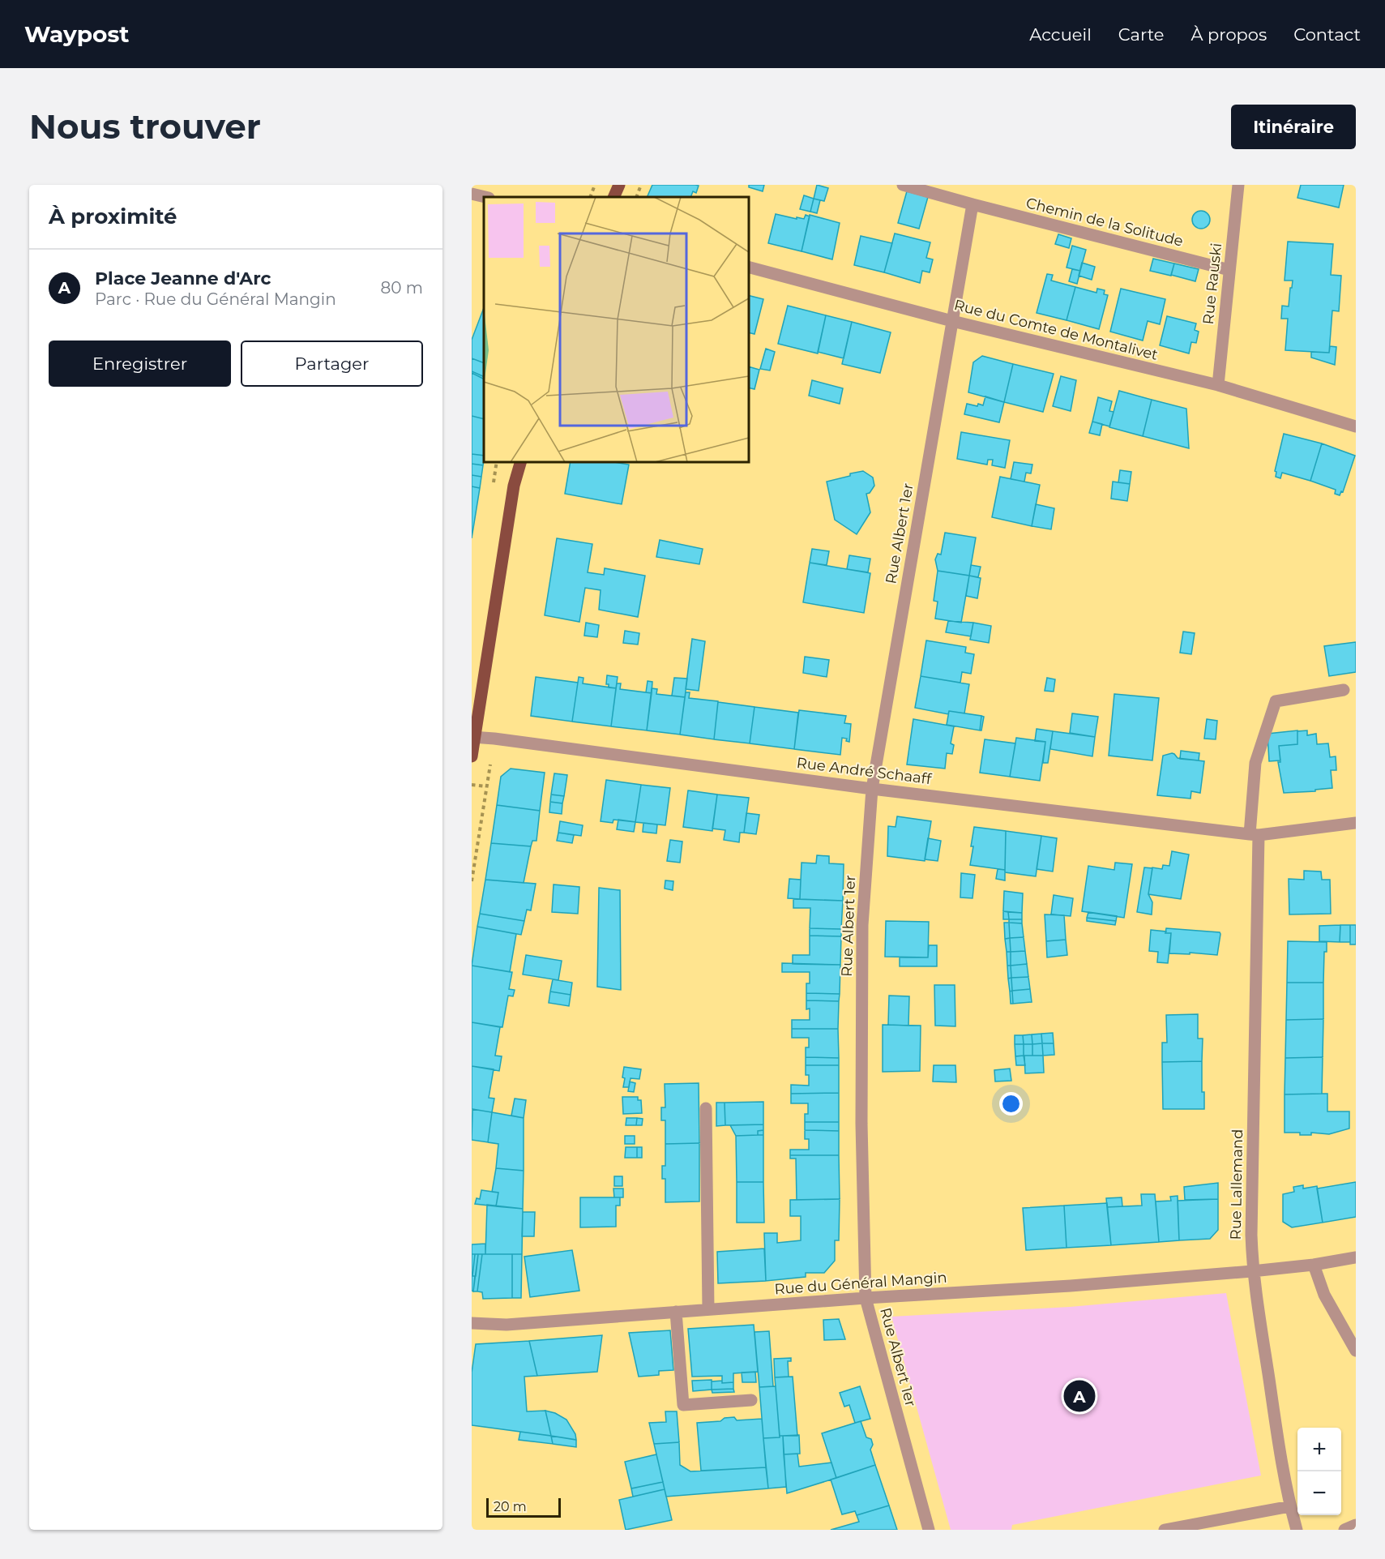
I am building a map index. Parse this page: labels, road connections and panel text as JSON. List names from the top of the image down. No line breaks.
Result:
{"streets":{"street":["Chemin de la Solitude","Rue Rauski","Rue du Comte de Montalivet","Rue Albert 1er","Rue André Schaaff","Rue Lallemand","Rue du Général Mangin"]},"crossings":[["Chemin de la Solitude","Rue Rauski"],["Rue Rauski","Rue du Comte de Montalivet"],["Rue du Comte de Montalivet","Rue Albert 1er"],["Rue Albert 1er","Rue André Schaaff"],["Rue Albert 1er","Rue du Général Mangin"],["Rue André Schaaff","Rue Lallemand"],["Rue Lallemand","Rue du Général Mangin"]],"scale_bar":"20 m","page":{"header":"Waypost","nav":["Accueil","Carte","À propos","Contact"],"buttons":["Itinéraire",["Enregistrer","Partager"]],"title":"Nous trouver","heading":"À proximité","list":[{"mark":"A","name":"Place Jeanne d'Arc","note":"Parc · Rue du Général Mangin","value":"80 m"}],"pins":"A","map_buttons":["+","−"],"scale":"20 m"}}
